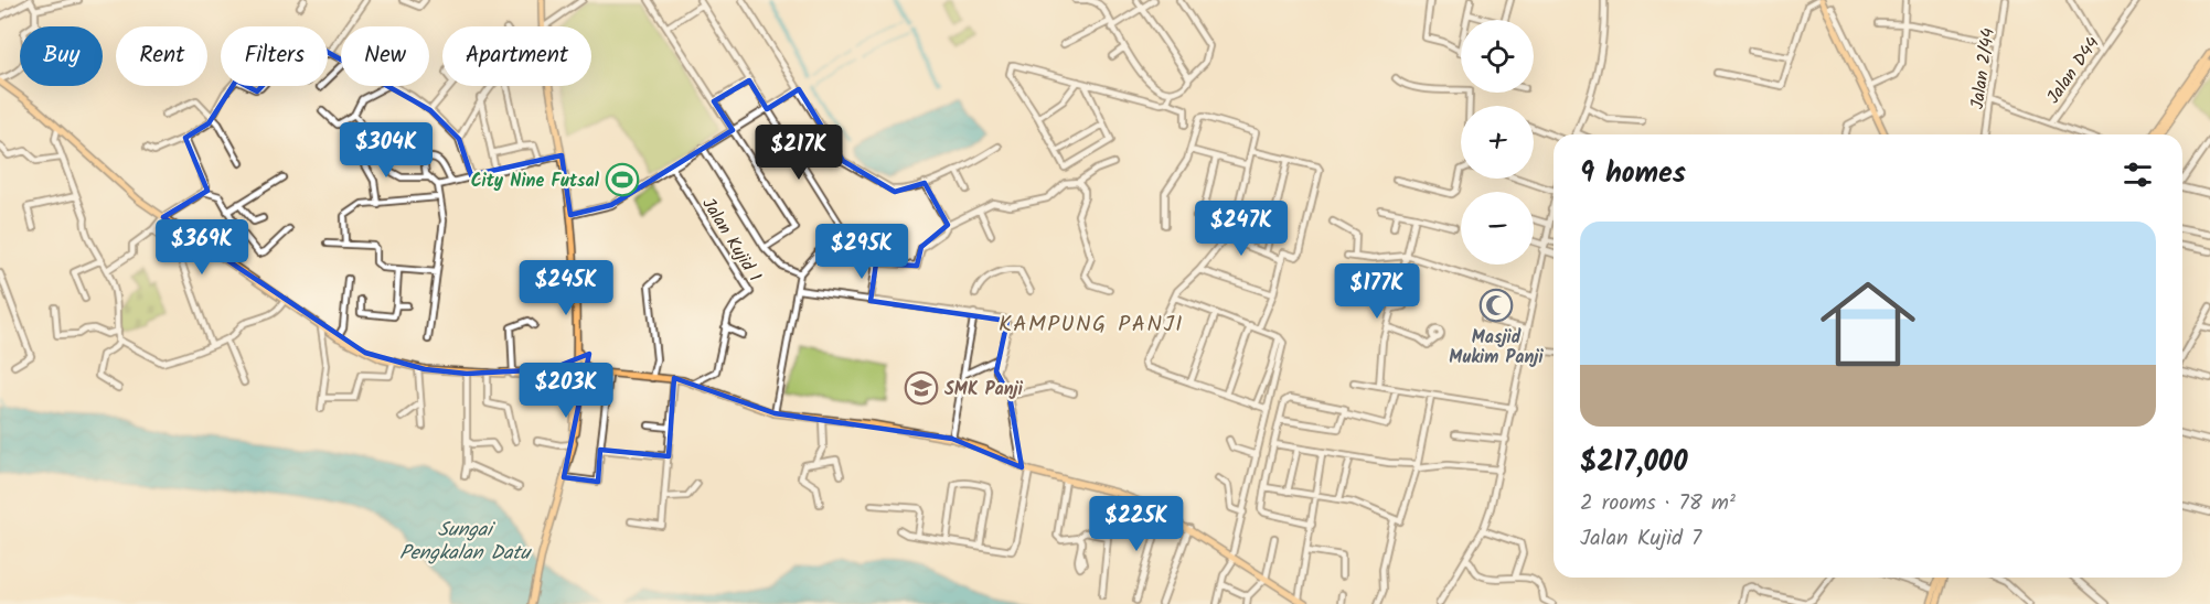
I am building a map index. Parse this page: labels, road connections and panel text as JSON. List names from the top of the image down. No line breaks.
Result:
{"streets":{"street":["Jalan 2/44","Jalan D44","Jalan Kujid 1"]},"districts":["KAMPUNG PANJI"],"water":["Sungai Pengkalan Datu"],"places":{"sports":["City Nine Futsal"],"mosque":["Masjid Mukim Panji"],"school or university":["SMK Panji"]},"page":{"map_buttons":["+","−"],"chip":["Buy","Rent","Filters","New","Apartment"],"price":["$304K","$217K","$247K","$369K","$295K","$245K","$177K","$203K","$225K"],"heading":"9 homes","list":[{"name":"$217,000","note":"2 rooms · 78 m² · Jalan Kujid 7"}]}}
